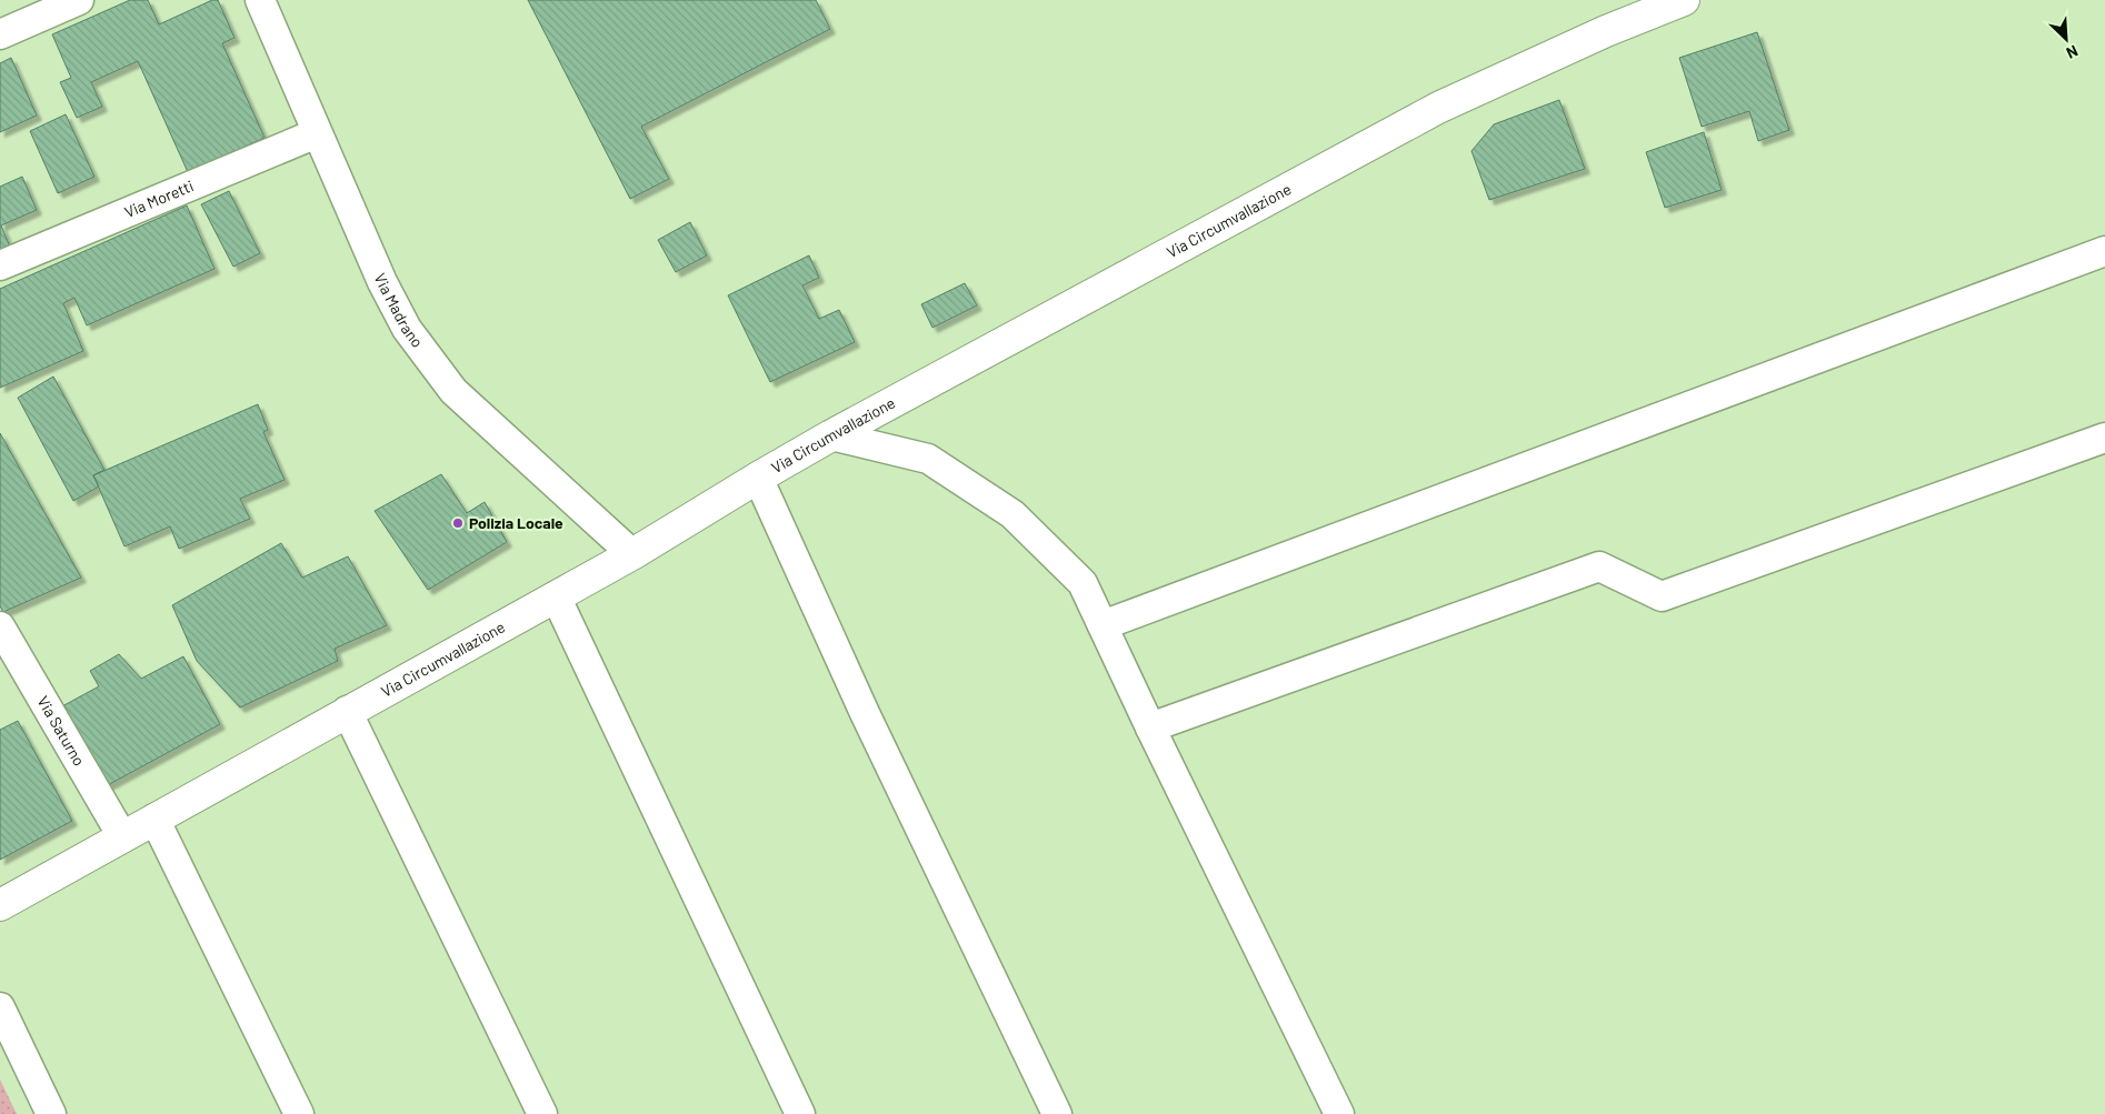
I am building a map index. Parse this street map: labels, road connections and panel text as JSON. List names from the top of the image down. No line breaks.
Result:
{"streets":{"main road":["Via Circumvallazione"],"street":["Via Moretti","Via Madrano","Via Saturno"]},"crossings":[["Via Moretti","Via Madrano"],["Via Circumvallazione","Via Madrano"],["Via Circumvallazione","Via Saturno"]],"places":["Polizia Locale"],"north":"bottom right"}
